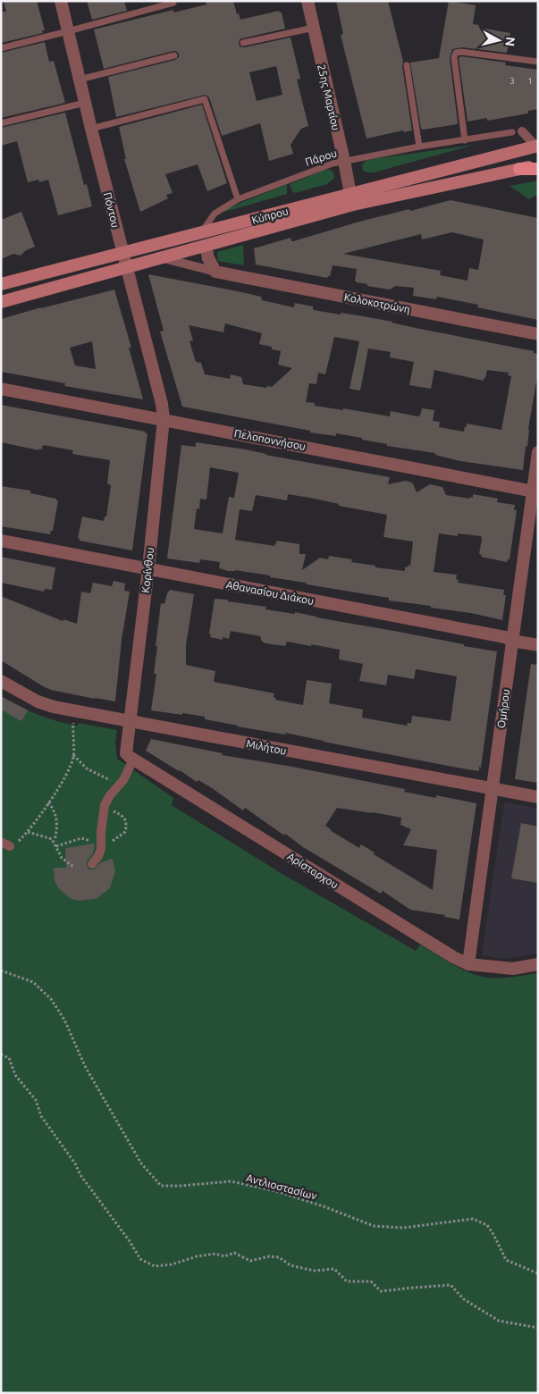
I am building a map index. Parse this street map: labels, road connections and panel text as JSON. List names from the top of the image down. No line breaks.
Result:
{"streets":{"main road":["Κύπρου"],"street":["25ης Μαρτίου","Πόντου","Κολοκοτρώνη","Πελοποννήσου","Κορίνθου","Αθανασίου Διάκου","Ομήρου","Μιλήτου","Αρίσταρχου"],"lane":["Πάρου"],"path":["Αντλιοστασίων"]},"crossings":[["25ης Μαρτίου","Πάρου"],["25ης Μαρτίου","Κύπρου"],["Πάρου","Κύπρου"],["Πόντου","Κύπρου"],["Πόντου","Πελοποννήσου"],["Πόντου","Κορίνθου"],["Κύπρου","Κολοκοτρώνη"],["Πελοποννήσου","Κορίνθου"],["Πελοποννήσου","Ομήρου"],["Κορίνθου","Αθανασίου Διάκου"],["Κορίνθου","Μιλήτου"],["Αθανασίου Διάκου","Ομήρου"],["Ομήρου","Μιλήτου"],["Ομήρου","Αρίσταρχου"]],"house_numbers":["3","1"],"north":"right"}
